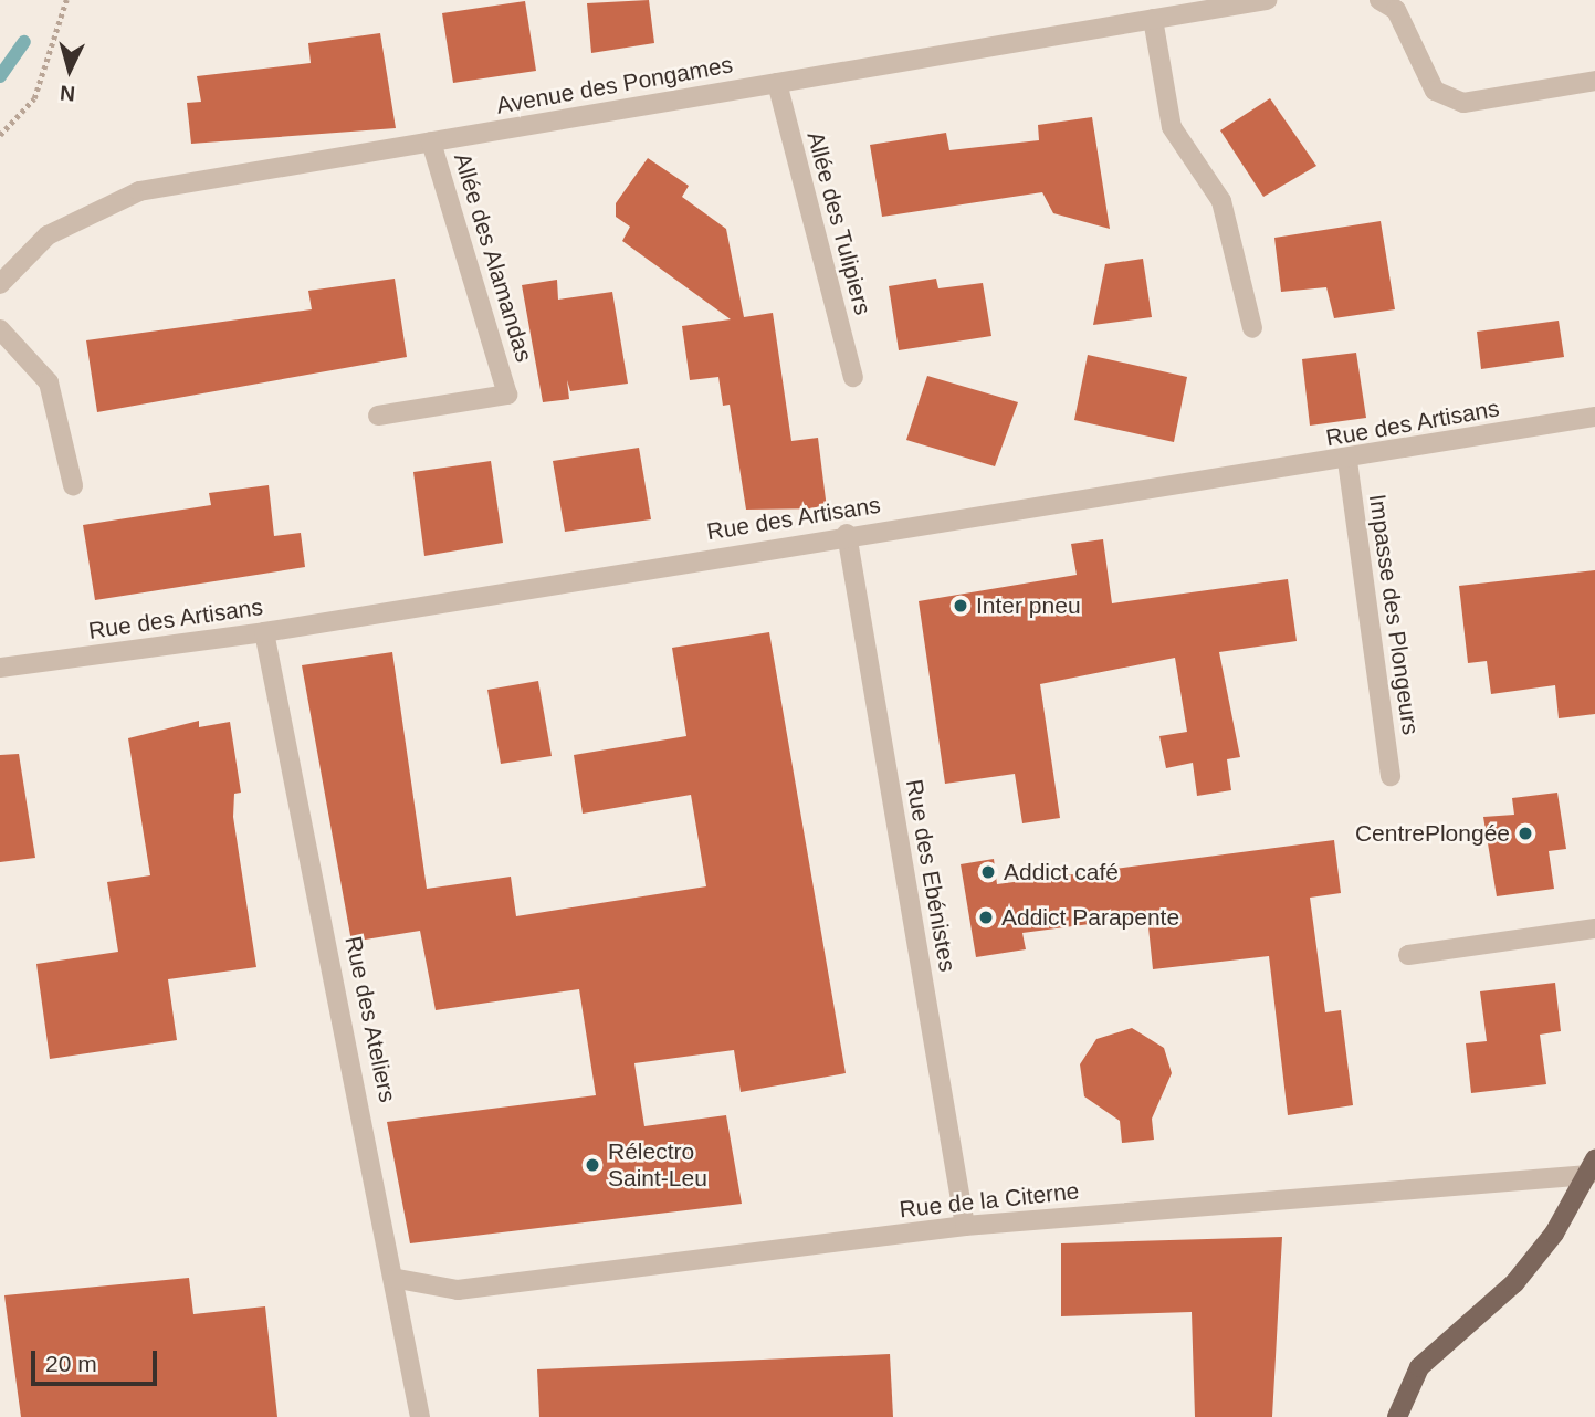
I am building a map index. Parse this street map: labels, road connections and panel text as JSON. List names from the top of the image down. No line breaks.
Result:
{"streets":{"street":["Avenue des Pongames","Allée des Tulipiers","Allée des Alamandas","Rue des Artisans","Impasse des Plongeurs","Rue des Ebénistes","Rue des Ateliers","Rue de la Citerne"]},"crossings":[["Avenue des Pongames","Allée des Tulipiers"],["Avenue des Pongames","Allée des Alamandas"],["Rue des Artisans","Impasse des Plongeurs"],["Rue des Artisans","Rue des Ebénistes"],["Rue des Artisans","Rue des Ateliers"],["Rue des Ebénistes","Rue de la Citerne"],["Rue des Ateliers","Rue de la Citerne"]],"places":["Inter pneu","CentrePlongée","Addict café","Addict Parapente","Rélectro Saint-Leu"],"scale_bar":"20 m","north":"bottom"}
